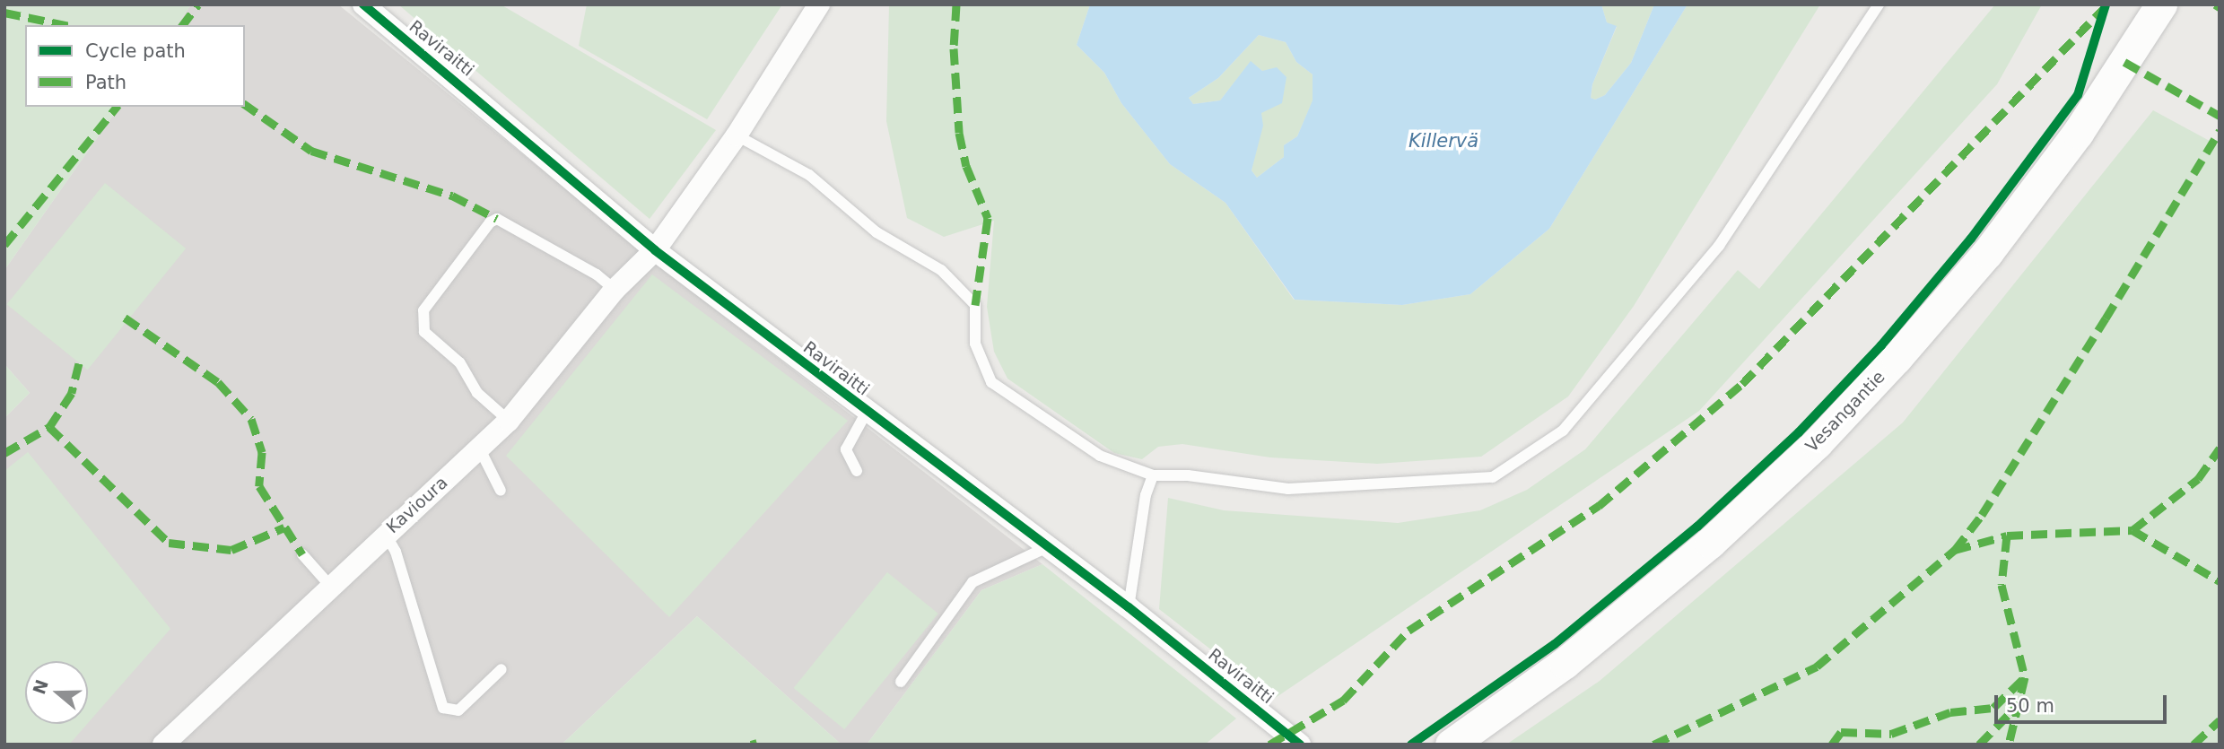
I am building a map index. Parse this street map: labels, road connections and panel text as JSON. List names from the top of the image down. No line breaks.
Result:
{"streets":{"street":["Raviraitti","Vesangantie","Kavioura"]},"crossings":[["Raviraitti","Kavioura"]],"water":["Killervä"],"legend":["Cycle path","Path"],"scale_bar":"50 m","north":"left"}
